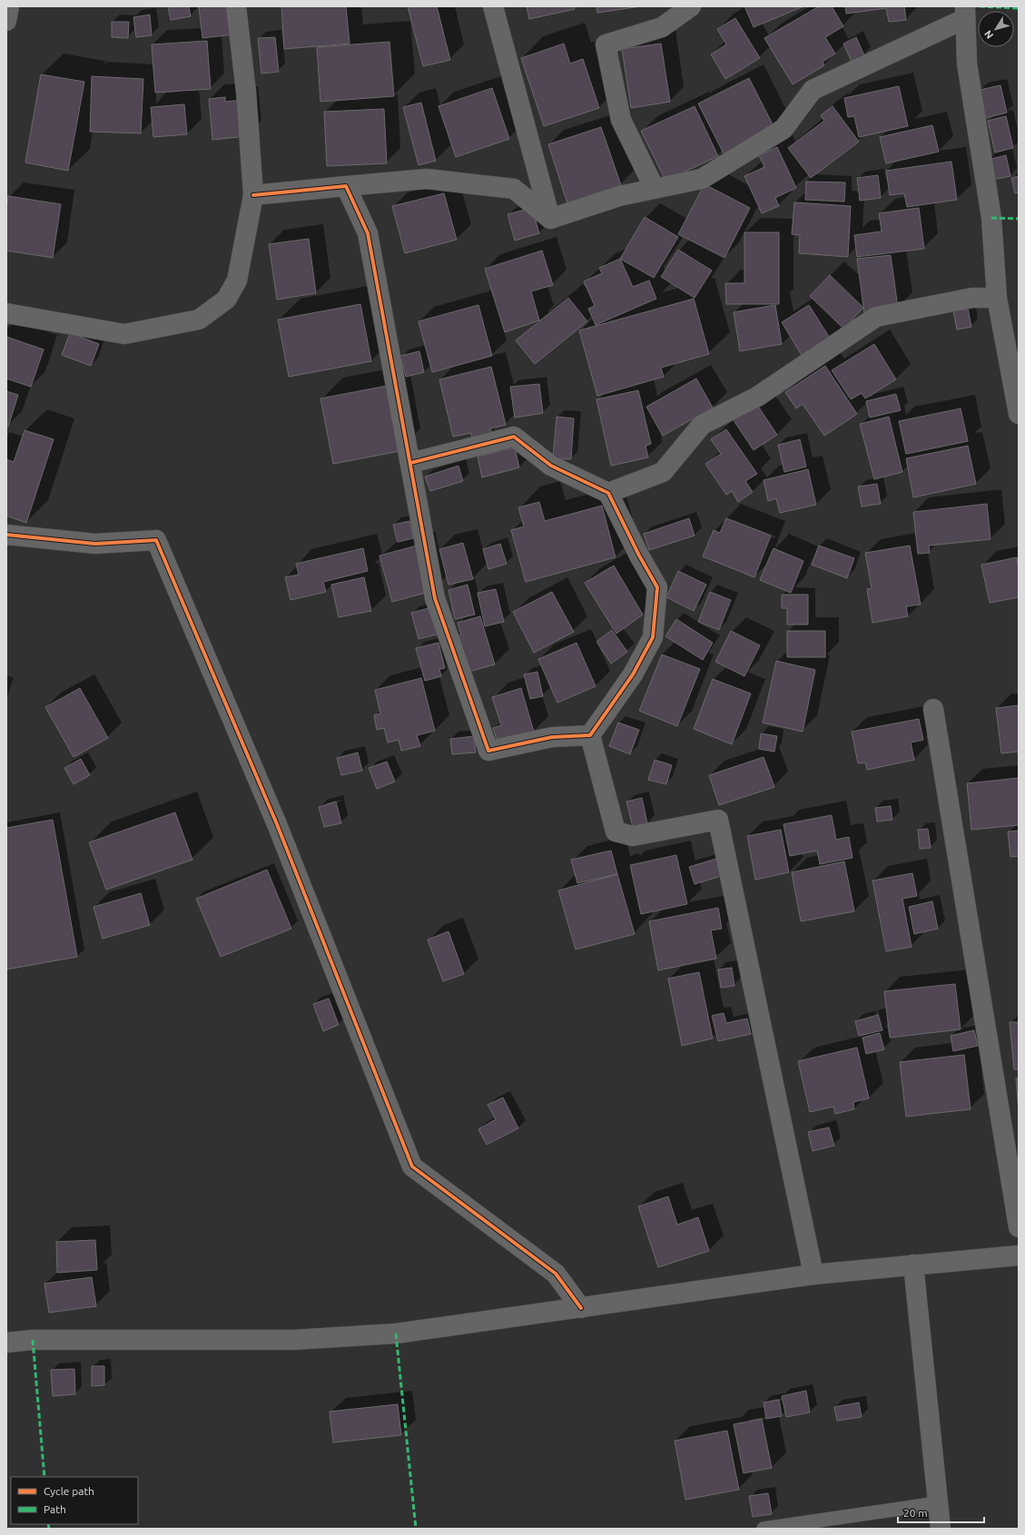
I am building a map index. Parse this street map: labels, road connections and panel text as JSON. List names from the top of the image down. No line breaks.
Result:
{"legend":["Cycle path","Path"],"scale_bar":"20 m","north":"bottom left"}
